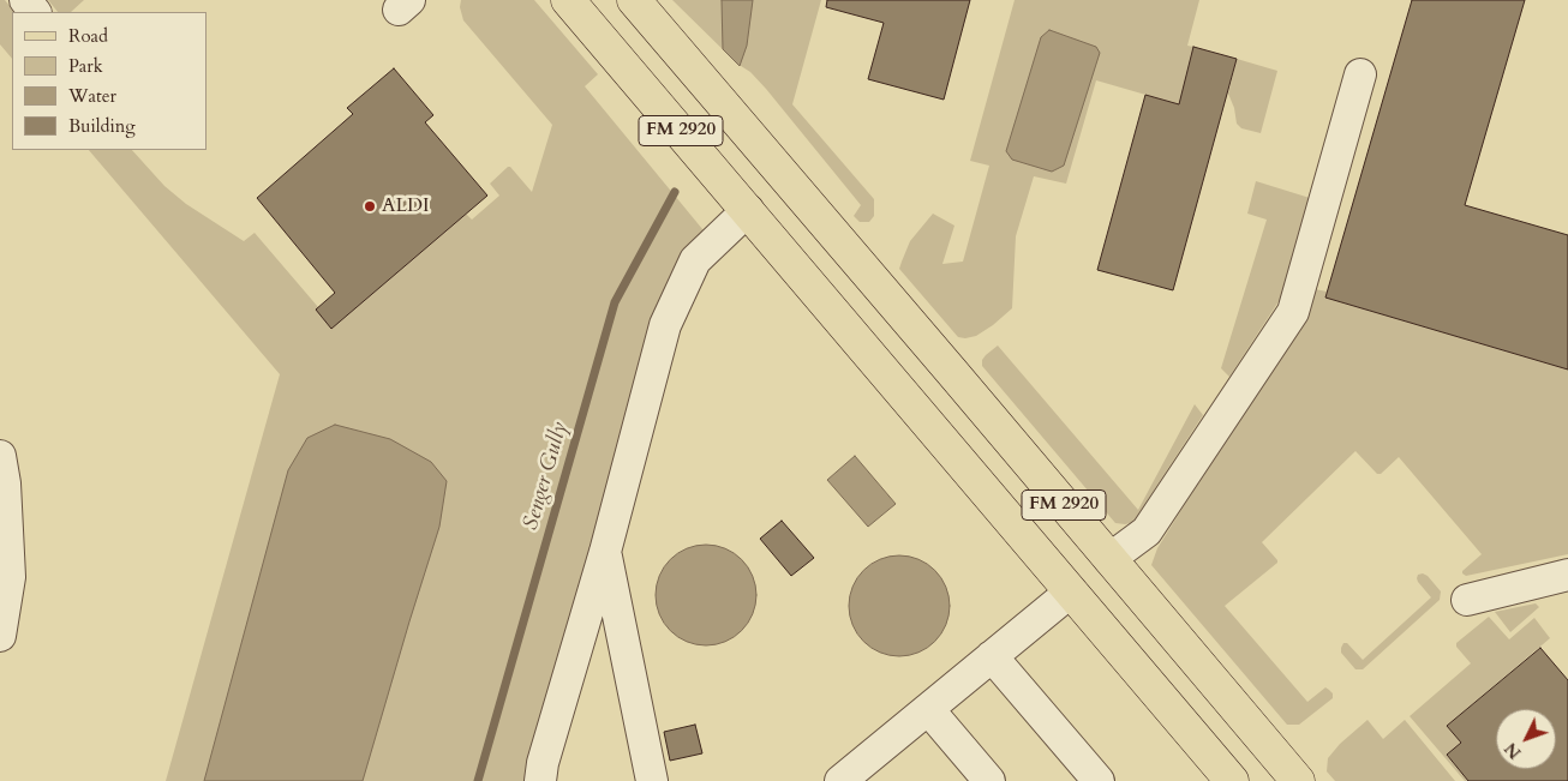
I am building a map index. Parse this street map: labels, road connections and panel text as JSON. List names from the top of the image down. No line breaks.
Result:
{"streets":{"main road":["FM 2920"]},"water":["Senger Gully"],"places":["ALDI"],"legend":["Road","Park","Water","Building"],"north":"bottom left"}
